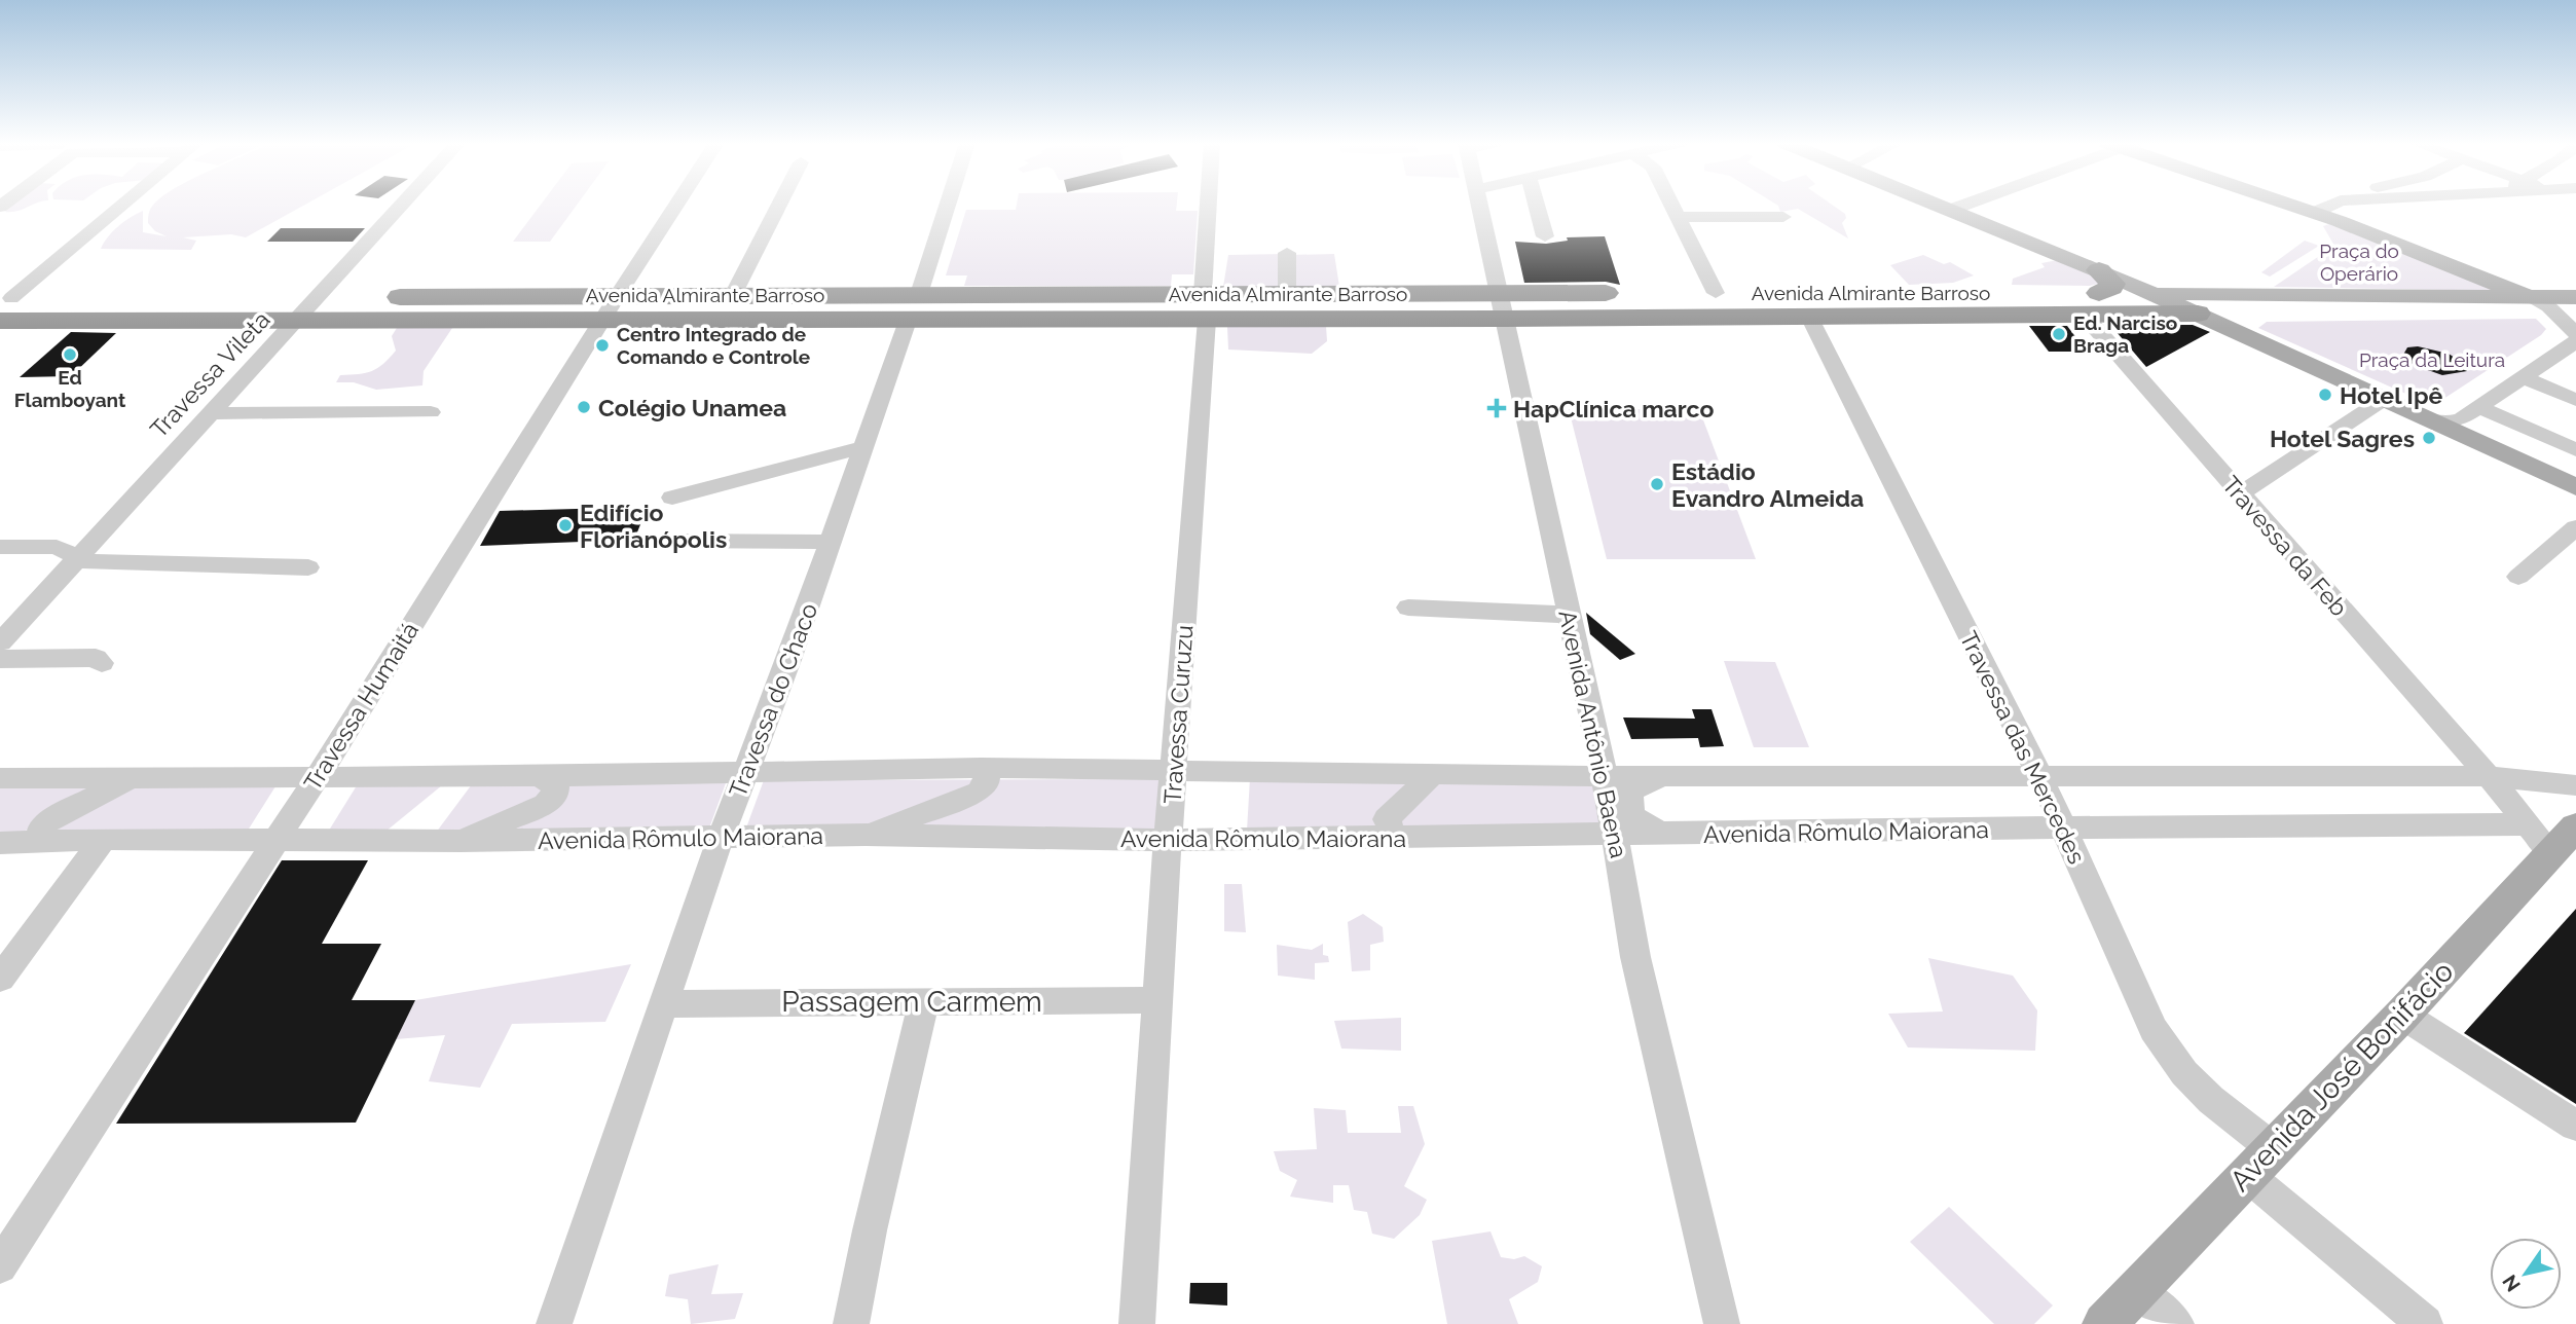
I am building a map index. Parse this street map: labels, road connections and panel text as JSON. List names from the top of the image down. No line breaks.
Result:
{"streets":{"highway":["Avenida Almirante Barroso"],"main road":["Avenida José Bonifácio"],"street":["Travessa Vileta","Travessa da Feb","Travessa do Chaco","Travessa Humaitá","Travessa Curuzu","Avenida Antônio Baena","Travessa das Mercedes","Avenida Rômulo Maiorana","Passagem Carmem"]},"crossings":[["Avenida Almirante Barroso","Travessa Vileta"],["Avenida Almirante Barroso","Travessa da Feb"],["Avenida Almirante Barroso","Travessa do Chaco"],["Avenida Almirante Barroso","Travessa Humaitá"],["Avenida Almirante Barroso","Travessa Curuzu"],["Avenida Almirante Barroso","Avenida Antônio Baena"],["Avenida Almirante Barroso","Travessa das Mercedes"],["Travessa do Chaco","Avenida Rômulo Maiorana"],["Travessa do Chaco","Passagem Carmem"],["Travessa Humaitá","Avenida Rômulo Maiorana"],["Travessa Curuzu","Avenida Rômulo Maiorana"],["Travessa Curuzu","Passagem Carmem"],["Avenida Antônio Baena","Avenida Rômulo Maiorana"],["Travessa das Mercedes","Avenida Rômulo Maiorana"],["Travessa das Mercedes","Avenida José Bonifácio"]],"parks":["Praça do Operário","Praça da Leitura"],"places":{"other":["Ed. Narciso Braga","Centro Integrado de Comando e Controle","Ed Flamboyant","Hotel Ipê","Colégio Unamea","Hotel Sagres","Estádio Evandro Almeida","Edifício Florianópolis"],"health":["HapClínica marco"]},"north":"bottom left"}
